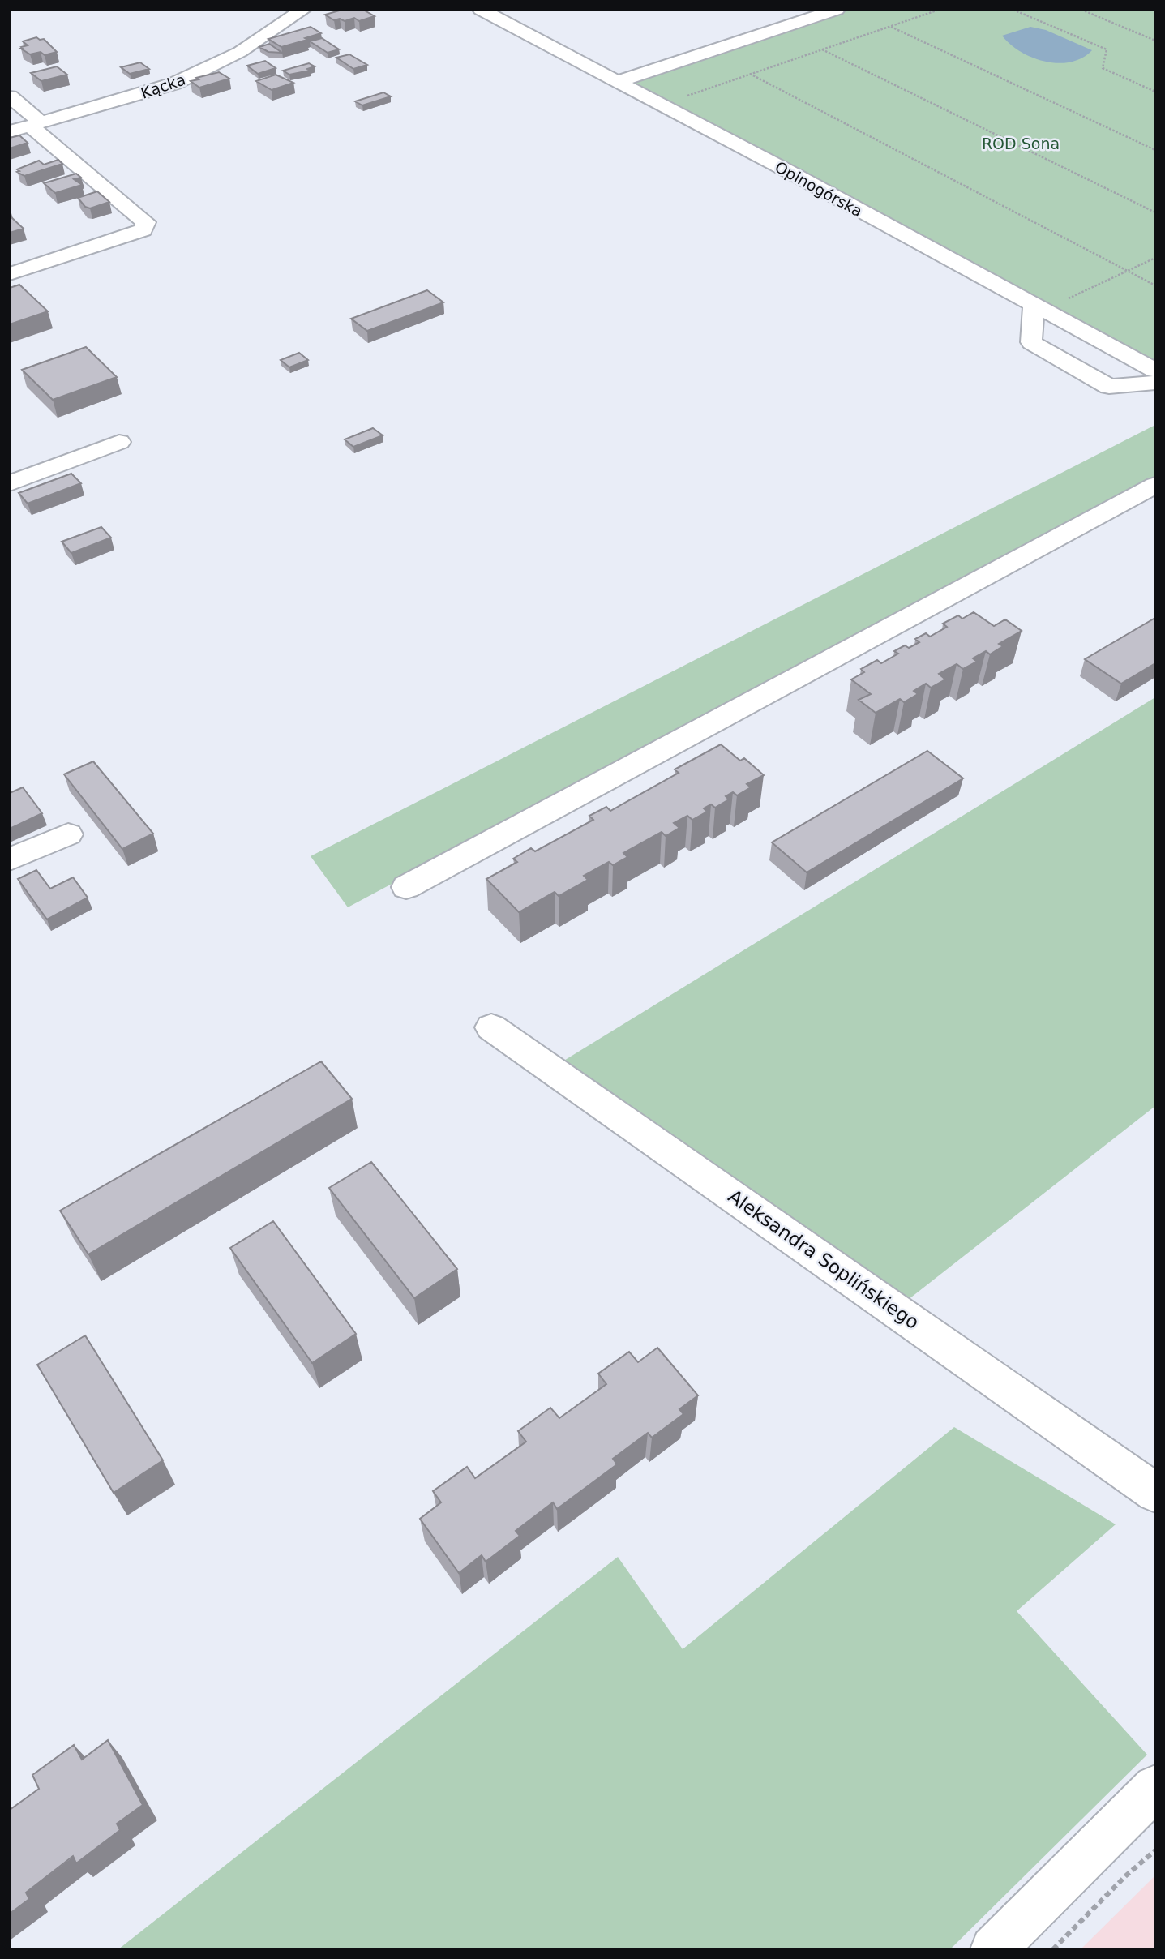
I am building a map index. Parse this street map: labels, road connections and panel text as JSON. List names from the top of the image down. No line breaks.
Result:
{"streets":{"street":["Kącka","Opinogórska","Aleksandra Soplińskiego"]},"parks":["ROD Sona"]}
